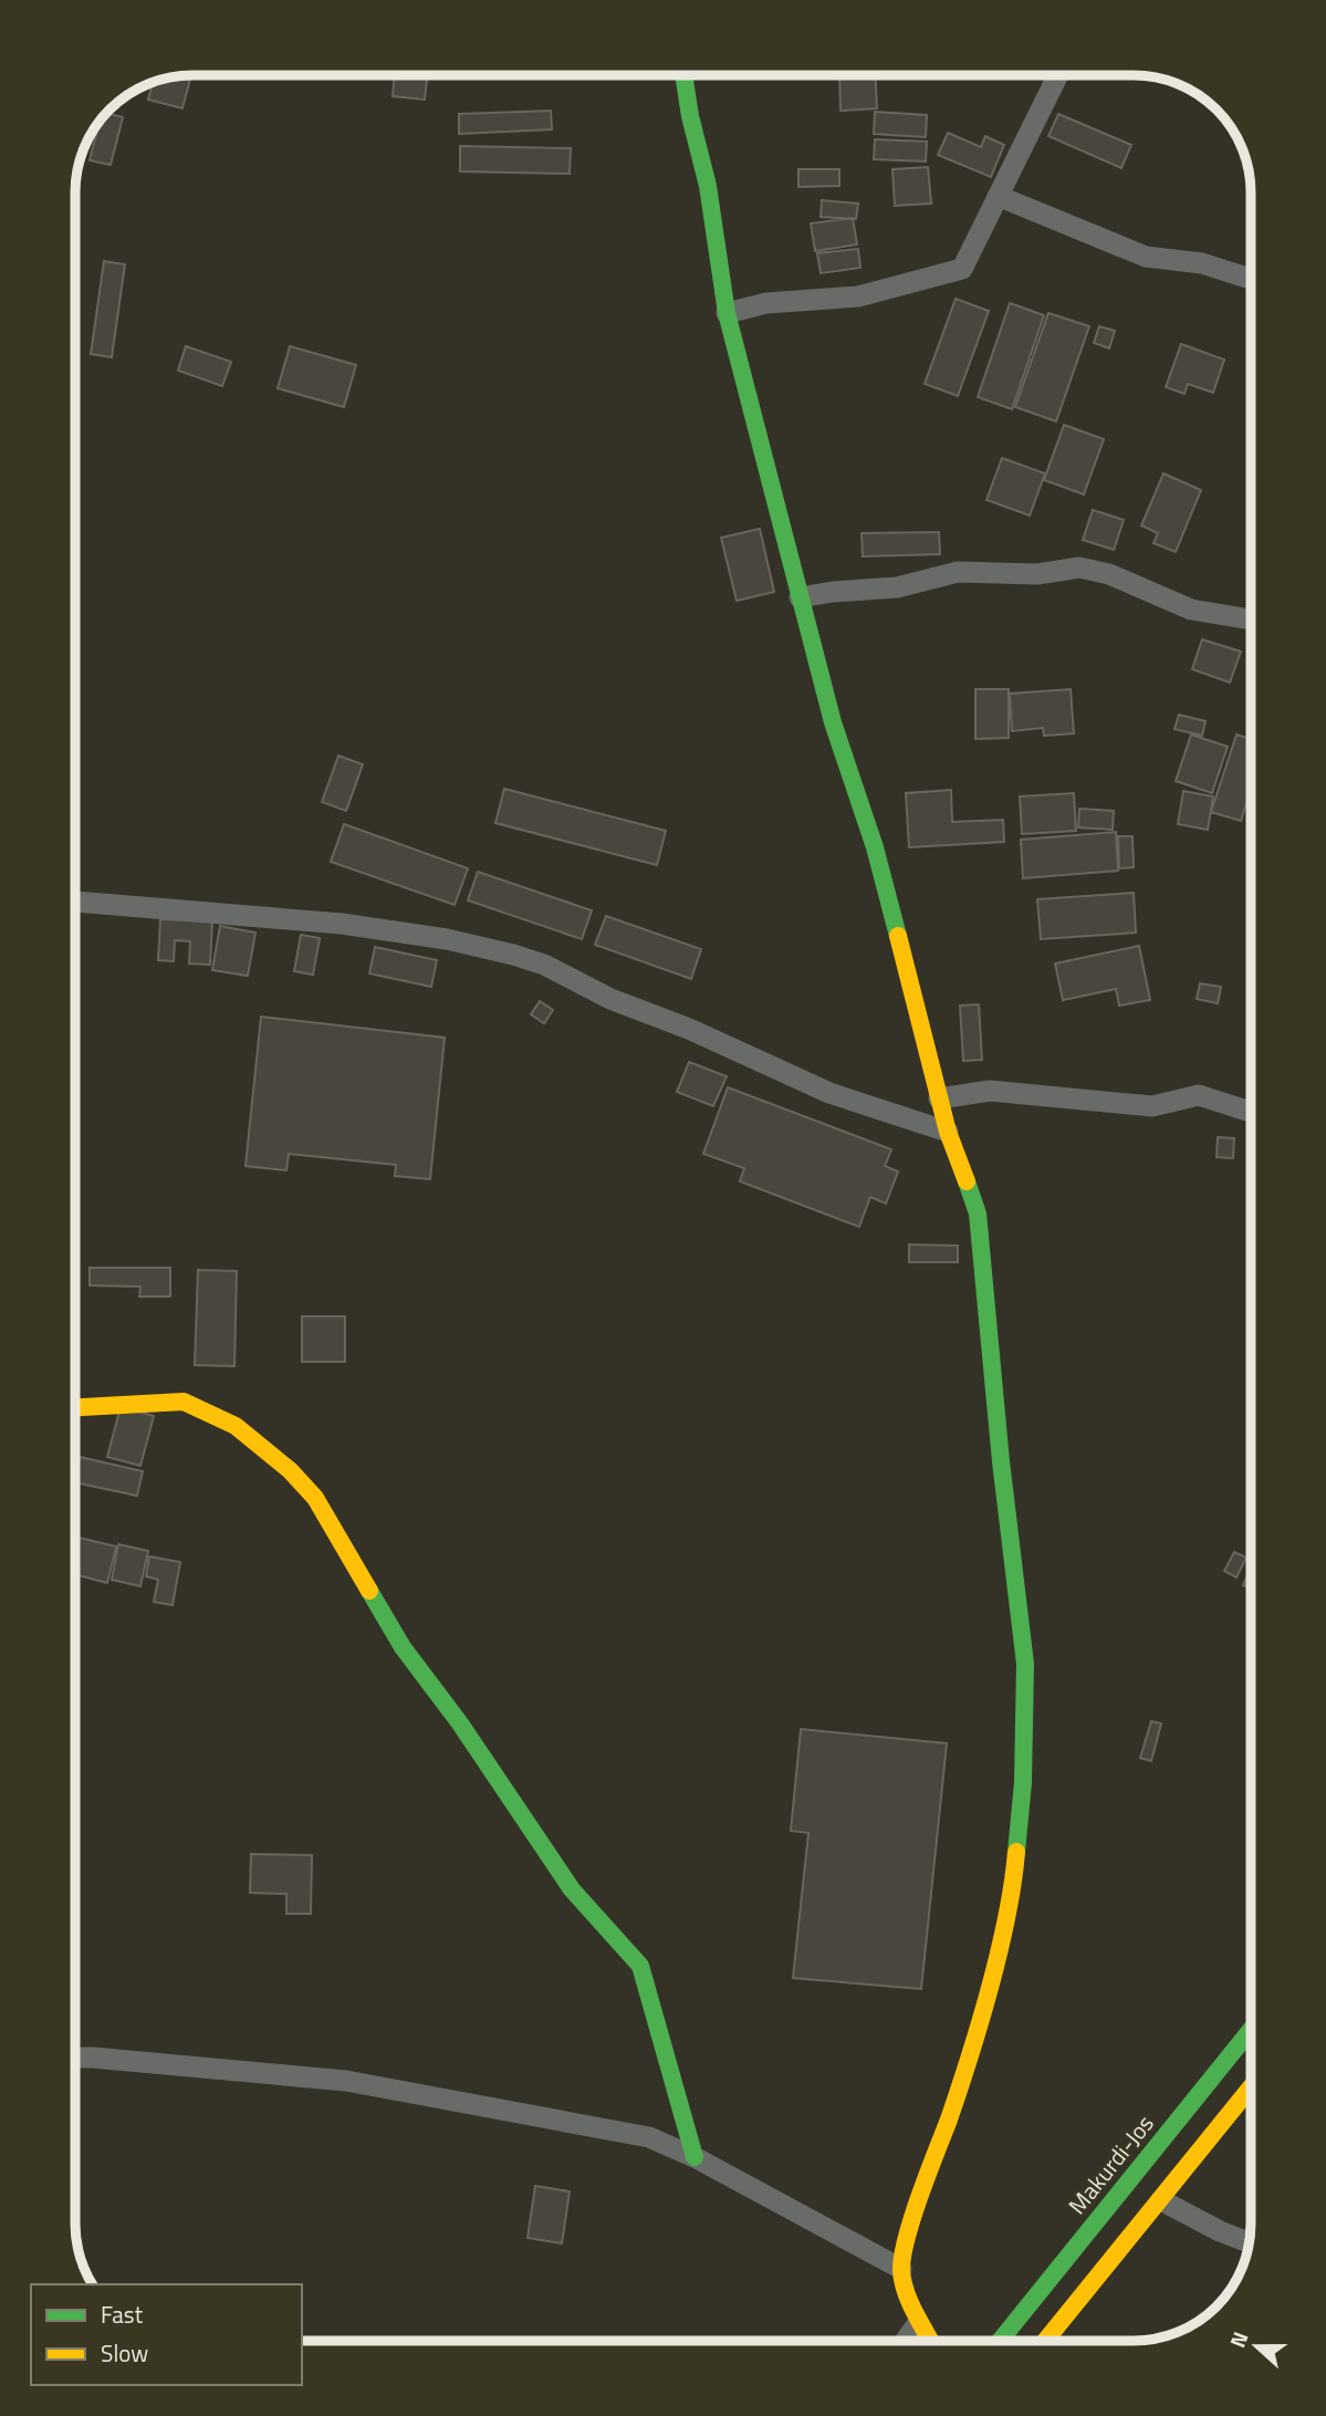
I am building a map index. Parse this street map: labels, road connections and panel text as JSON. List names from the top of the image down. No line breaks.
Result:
{"streets":{"main road":["Makurdi-Jos"]},"legend":["Fast","Slow"],"north":"left"}
